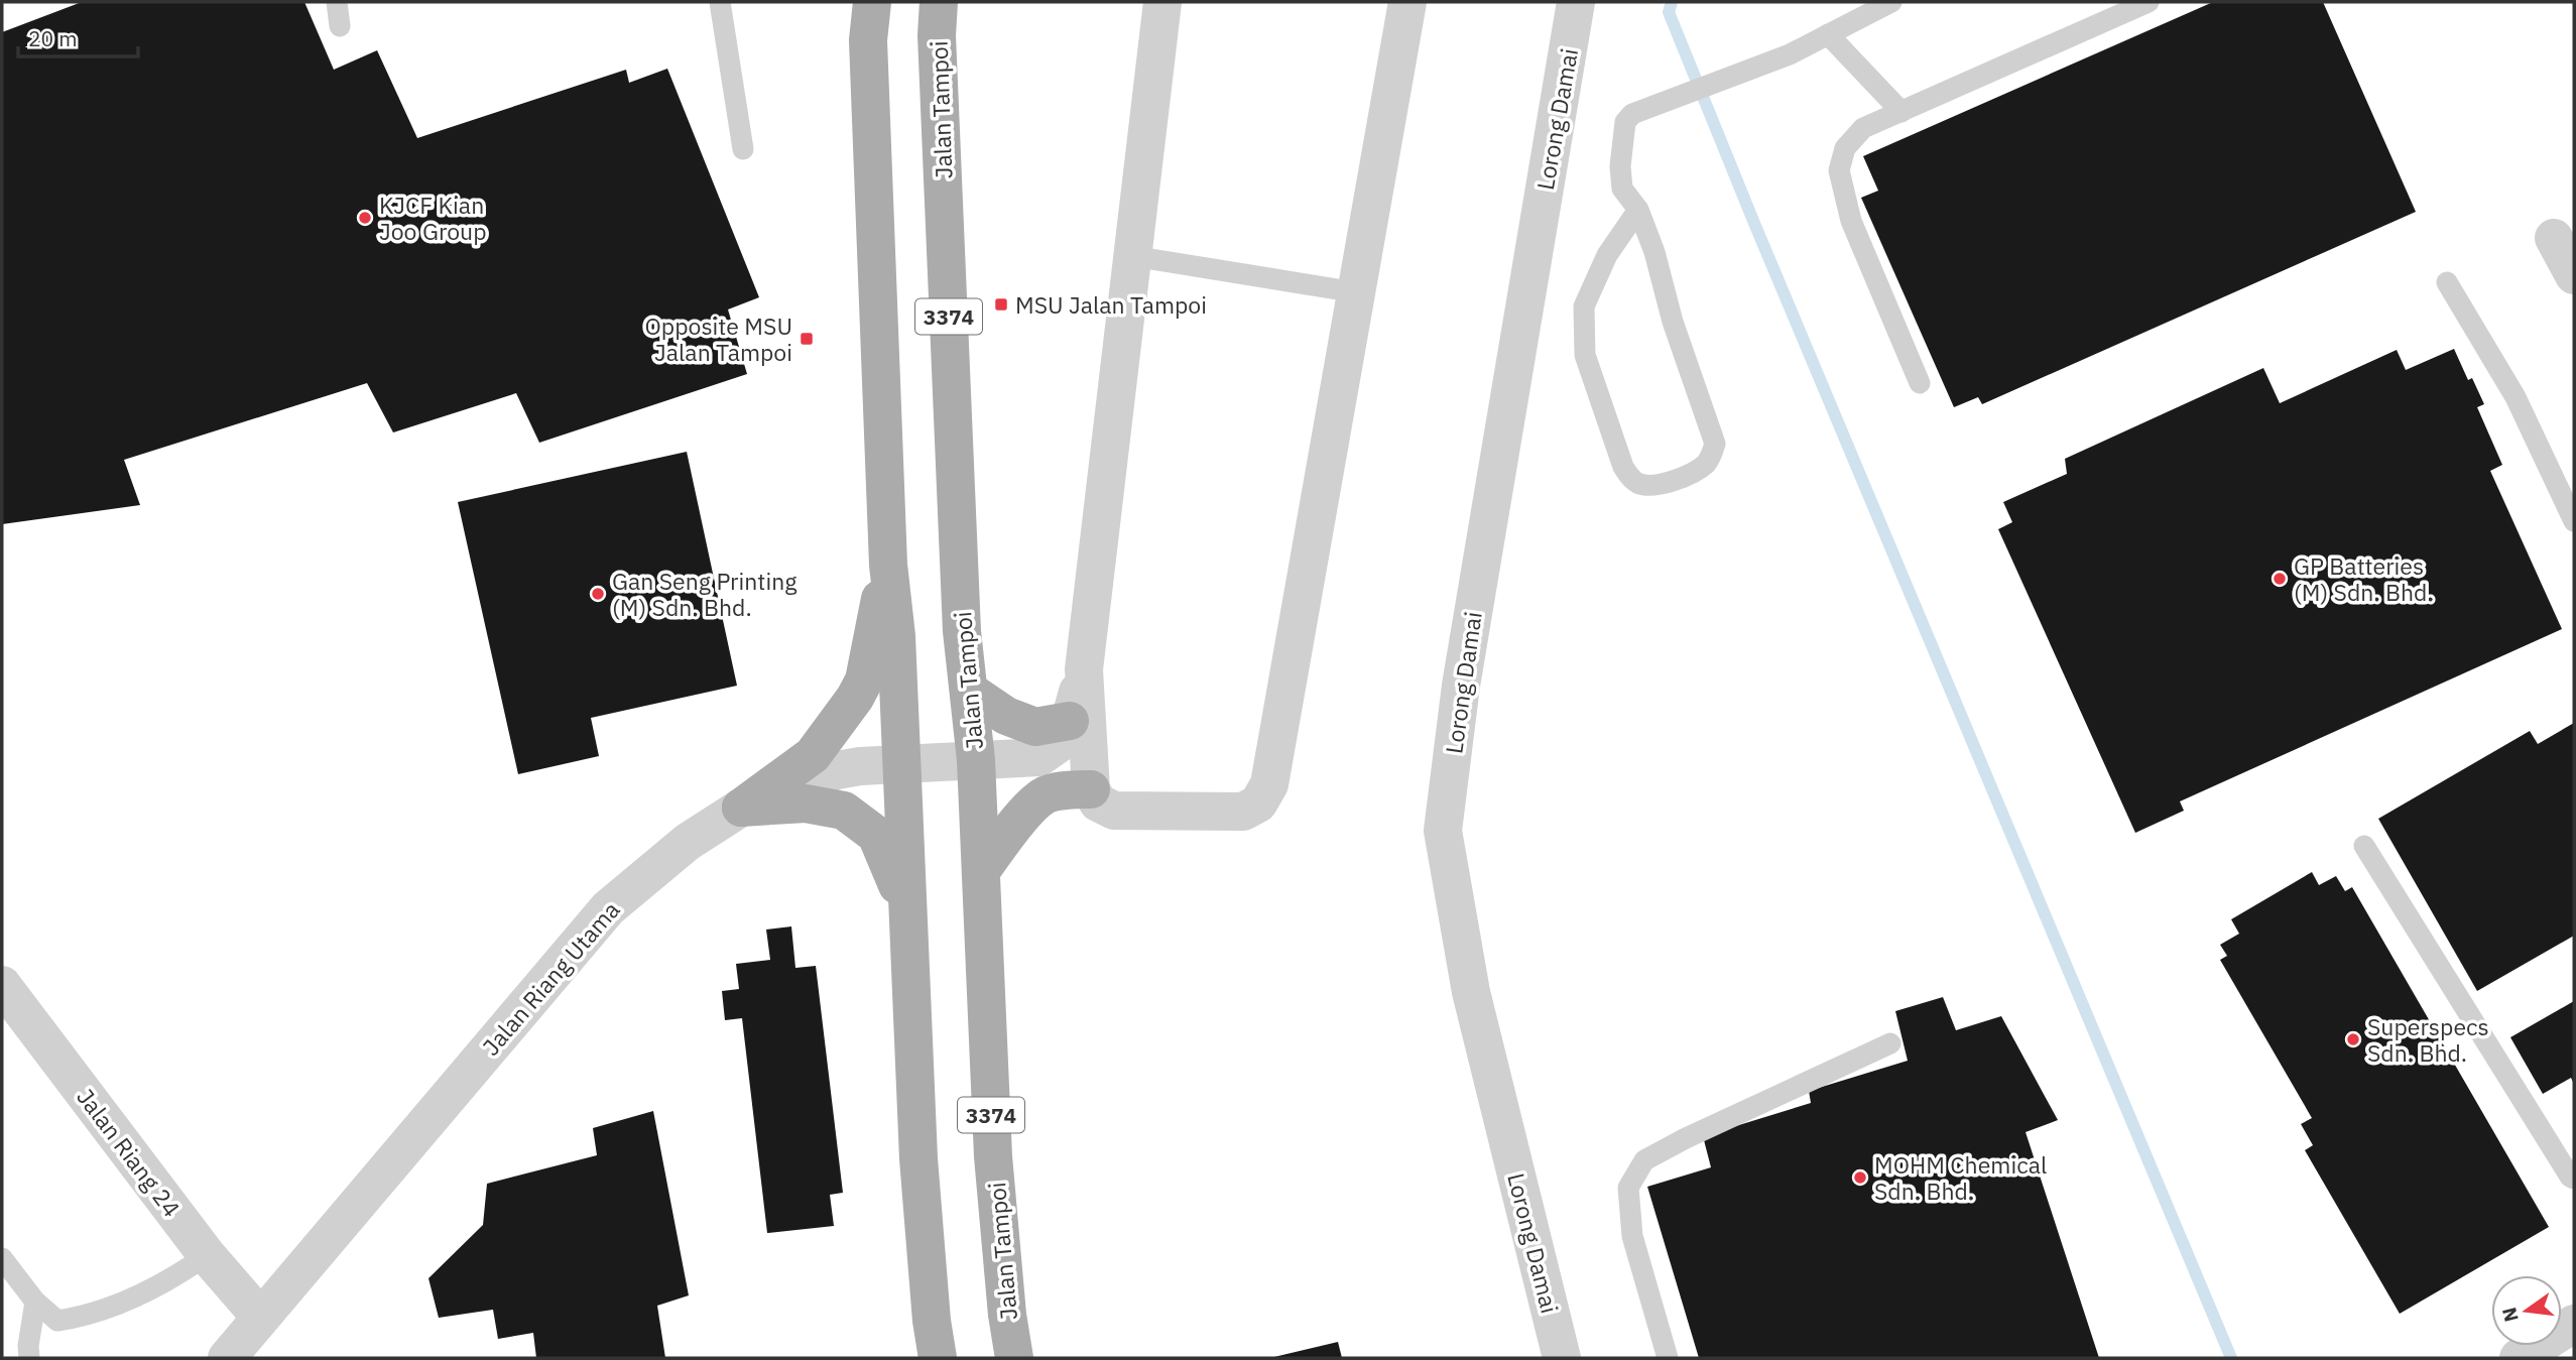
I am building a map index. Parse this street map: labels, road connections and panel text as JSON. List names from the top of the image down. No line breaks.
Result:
{"streets":{"main road":["Jalan Tampoi","3374"],"street":["Lorong Damai","Jalan Riang Utama","Jalan Riang 24"]},"crossings":[["Jalan Tampoi","Jalan Riang Utama"],["Jalan Riang Utama","Jalan Riang 24"]],"places":{"other":["KJCF Kian Joo Group","GP Batteries (M) Sdn. Bhd.","Gan Seng Printing (M) Sdn. Bhd.","Superspecs Sdn. Bhd.","MOHM Chemical Sdn. Bhd."],"transit":["MSU Jalan Tampoi","Opposite MSU Jalan Tampoi"]},"scale_bar":"20 m","north":"left"}
